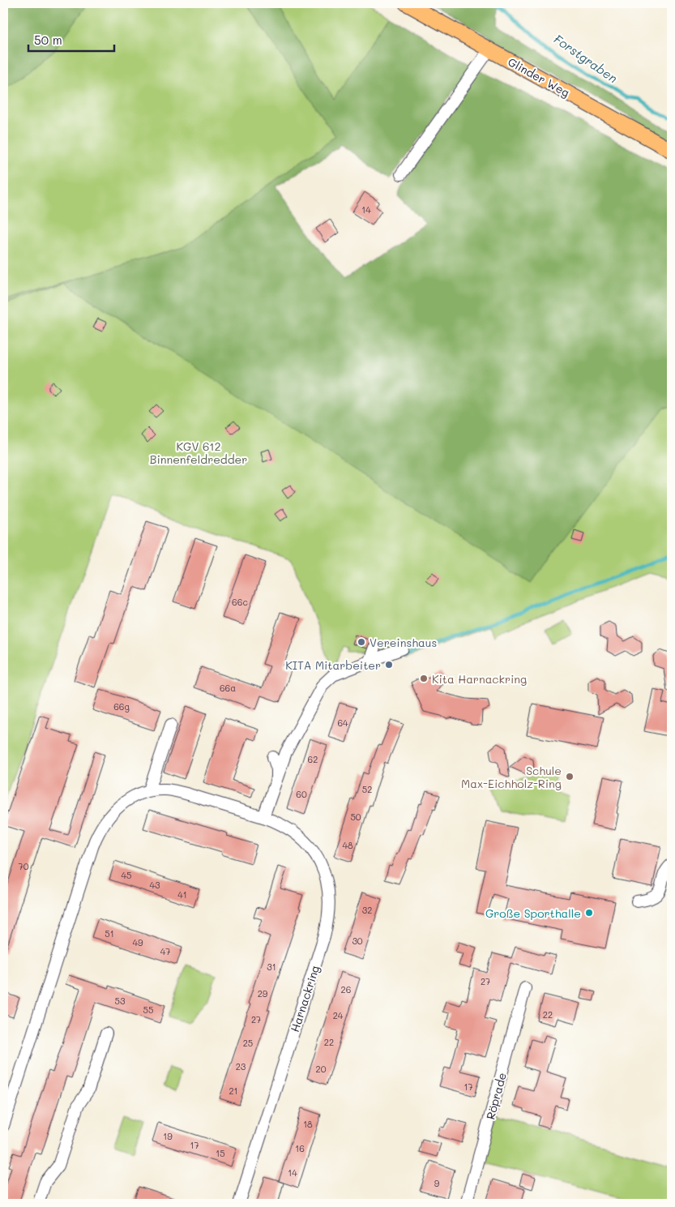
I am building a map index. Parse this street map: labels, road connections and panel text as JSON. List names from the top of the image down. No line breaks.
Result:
{"streets":{"main road":["Glinder Weg"],"street":["Harnackring","Röprade"]},"water":["Forstgraben"],"parks":["KGV 612 Binnenfeldredder"],"places":["Vereinshaus","KITA Mitarbeiter","Kita Harnackring","Schule Max-Eichholz-Ring","Große Sporthalle"],"house_numbers":["14","66c","66a","66g","64","62","52","60","50","48","70","45","43","41","32","51","30","49","47","31","27","26","29","53","55","22","24","27","22","25","23","20","17","21","18","19","17","16","15","14","9"],"scale_bar":"50 m"}
